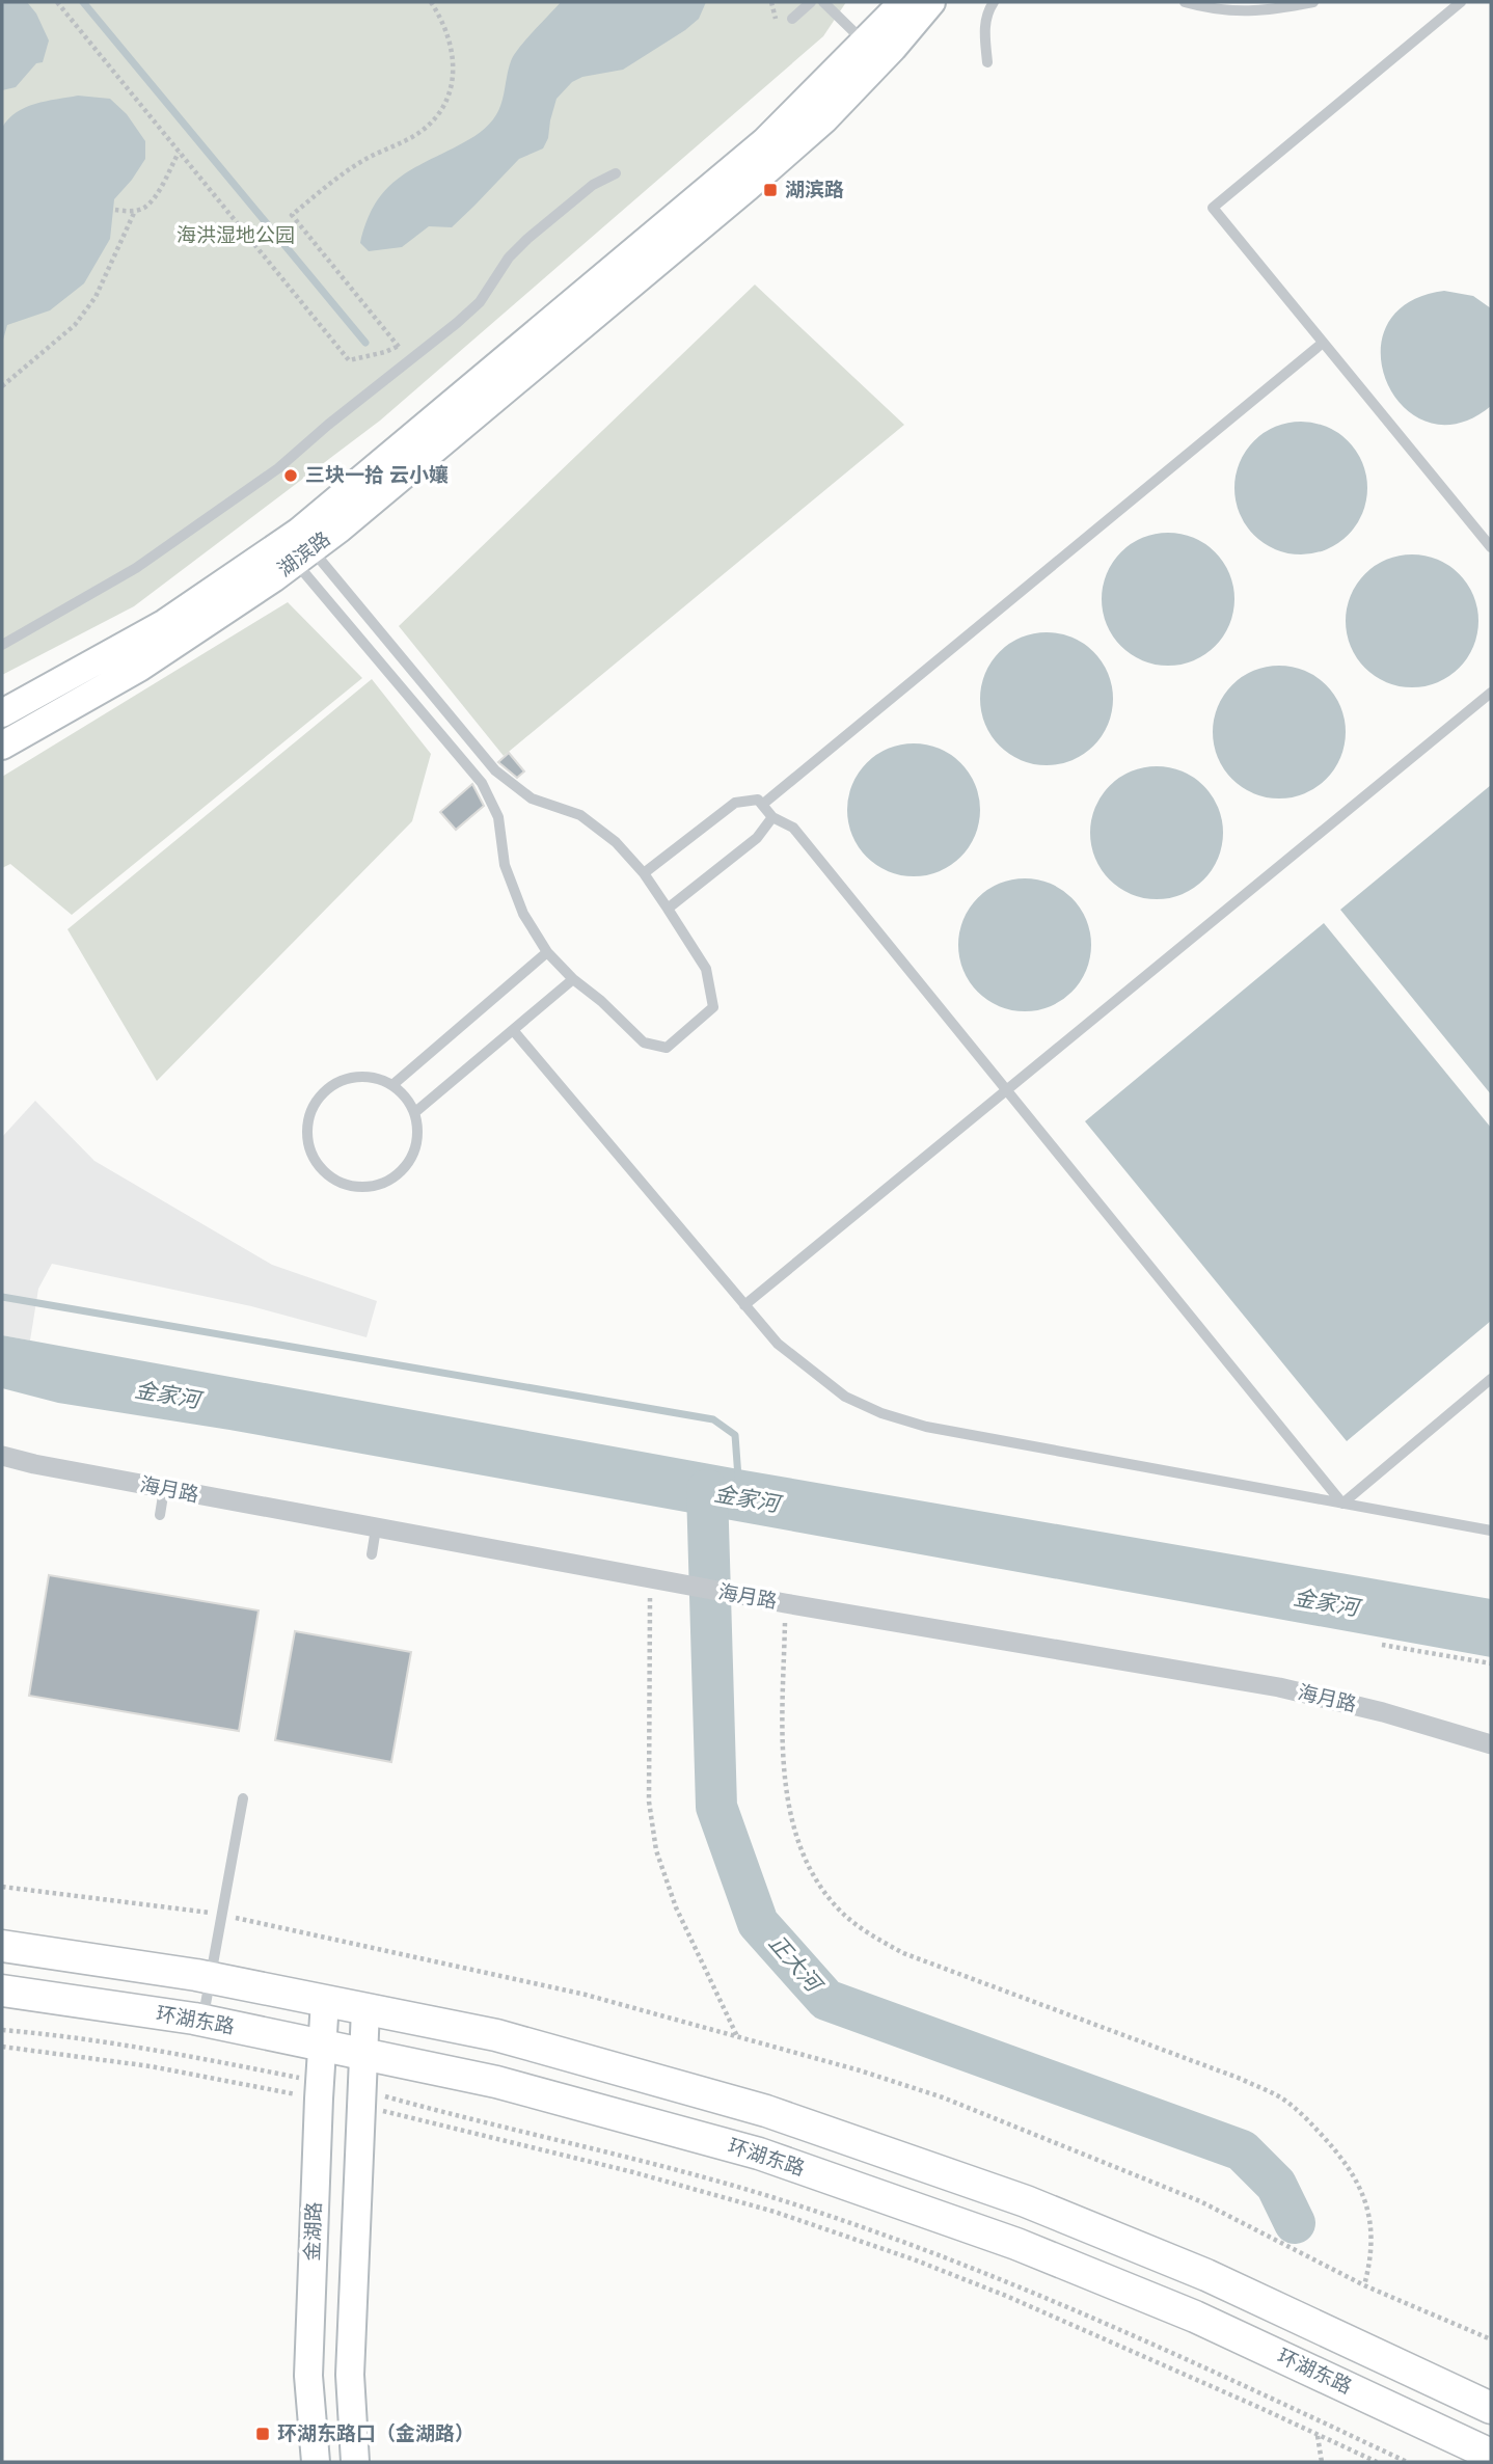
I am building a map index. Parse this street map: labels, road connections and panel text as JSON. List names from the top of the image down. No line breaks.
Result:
{"streets":{"main road":["湖滨路","环湖东路","金湖路"],"street":["海月路"]},"crossings":[["环湖东路","金湖路"]],"water":["金家河","正大河"],"parks":["海洪湿地公园"],"places":{"transit":["湖滨路","环湖东路口（金湖路）"],"other":["三块一拾 云小孃"]}}
